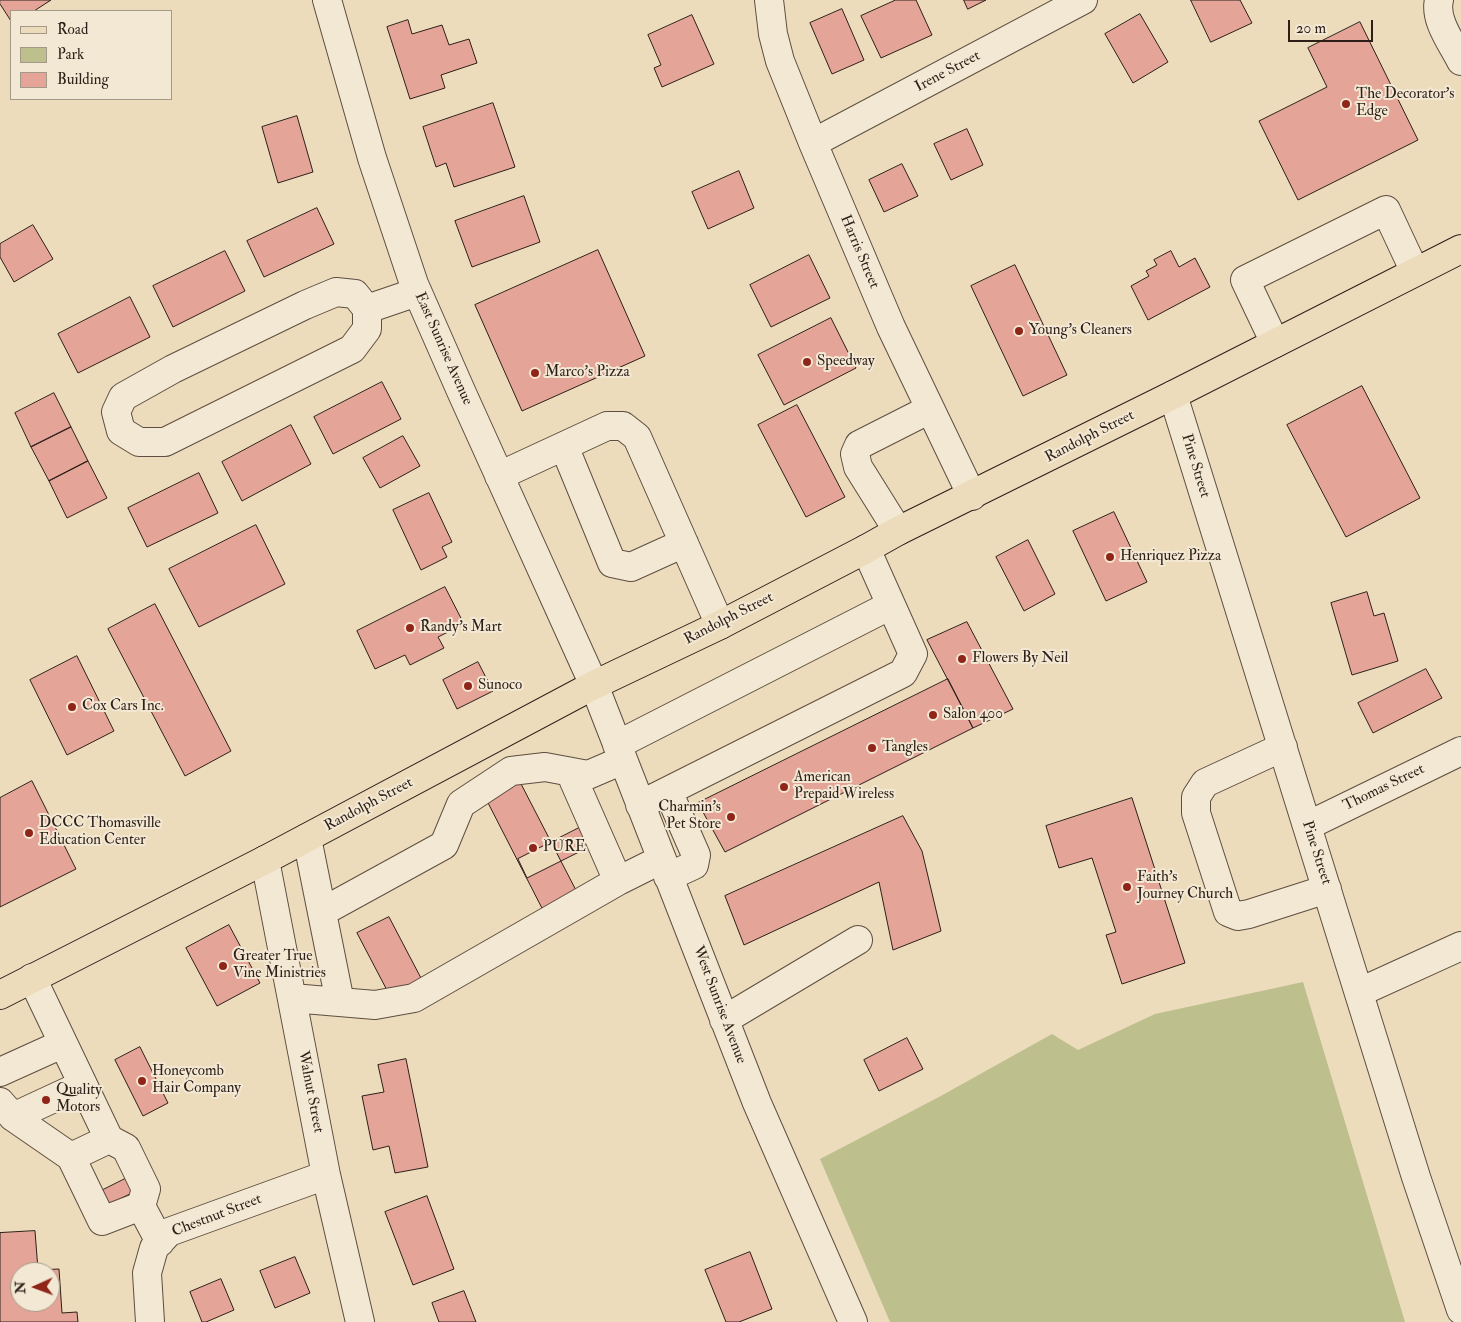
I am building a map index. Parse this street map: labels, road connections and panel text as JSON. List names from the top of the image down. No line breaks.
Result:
{"streets":{"main road":["Randolph Street"],"street":["Irene Street","Harris Street","East Sunrise Avenue","Pine Street","Thomas Street","West Sunrise Avenue","Walnut Street","Chestnut Street"]},"crossings":[["Irene Street","Harris Street"],["Harris Street","Randolph Street"],["East Sunrise Avenue","Randolph Street"],["East Sunrise Avenue","West Sunrise Avenue"],["Randolph Street","Pine Street"],["Randolph Street","West Sunrise Avenue"],["Randolph Street","Walnut Street"],["Pine Street","Thomas Street"],["Walnut Street","Chestnut Street"]],"places":["The Decorator's Edge","Young's Cleaners","Speedway","Marco's Pizza","Henriquez Pizza","Randy's Mart","Flowers By Neil","Sunoco","Cox Cars Inc.","Salon 400","Tangles","American Prepaid Wireless","Charmin's Pet Store","DCCC Thomasville Education Center","PURE","Faith's Journey Church","Greater True Vine Ministries","Honeycomb Hair Company","Quality Motors"],"legend":["Road","Park","Building"],"scale_bar":"20 m","north":"left"}
